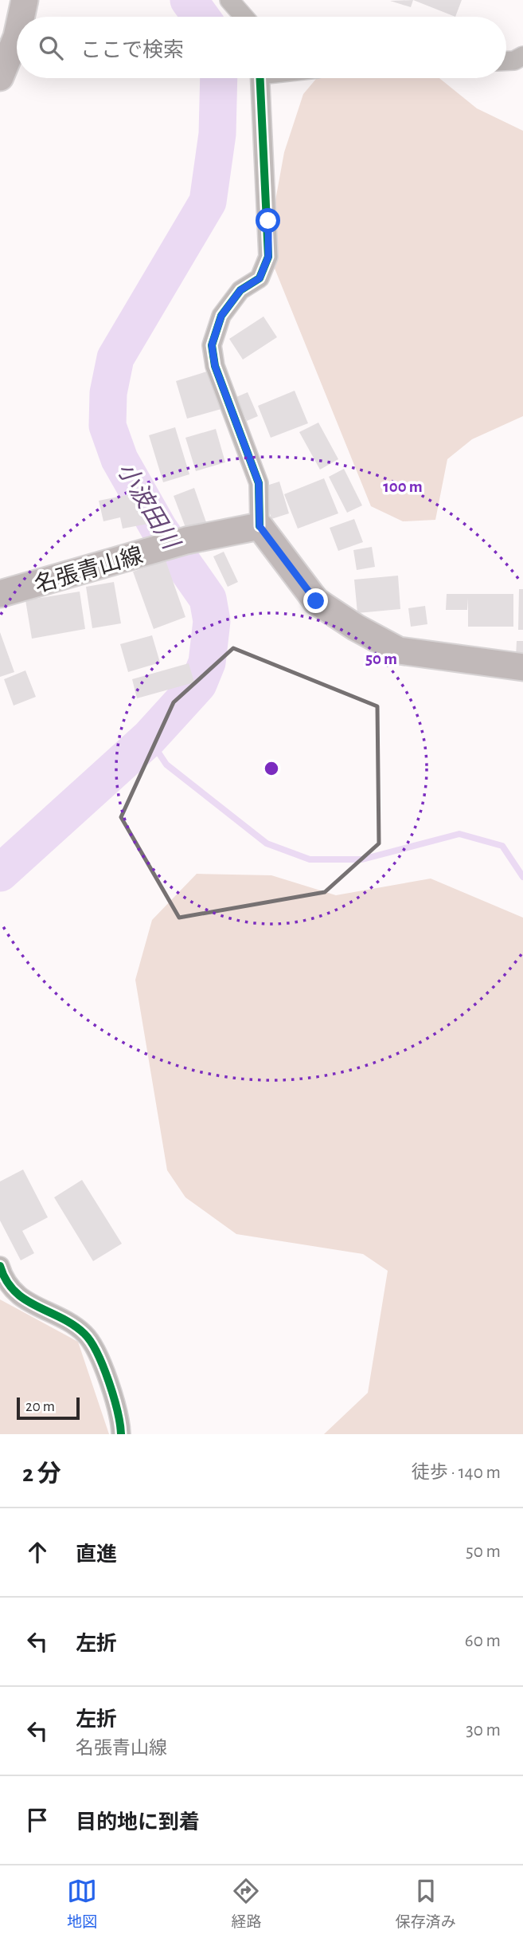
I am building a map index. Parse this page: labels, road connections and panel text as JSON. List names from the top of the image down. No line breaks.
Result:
{"streets":{"main road":["名張青山線"]},"water":["小波田川"],"scale_bar":"20 m","page":{"search":"ここで検索","scale":"20 m","heading":["2 分","徒歩 · 140 m"],"list":[["直進","50 m"],["左折","60 m"],["左折","名張青山線","30 m"],"目的地に到着"],"nav":["地図","経路","保存済み"]},"rings":["100 m","50 m"]}
